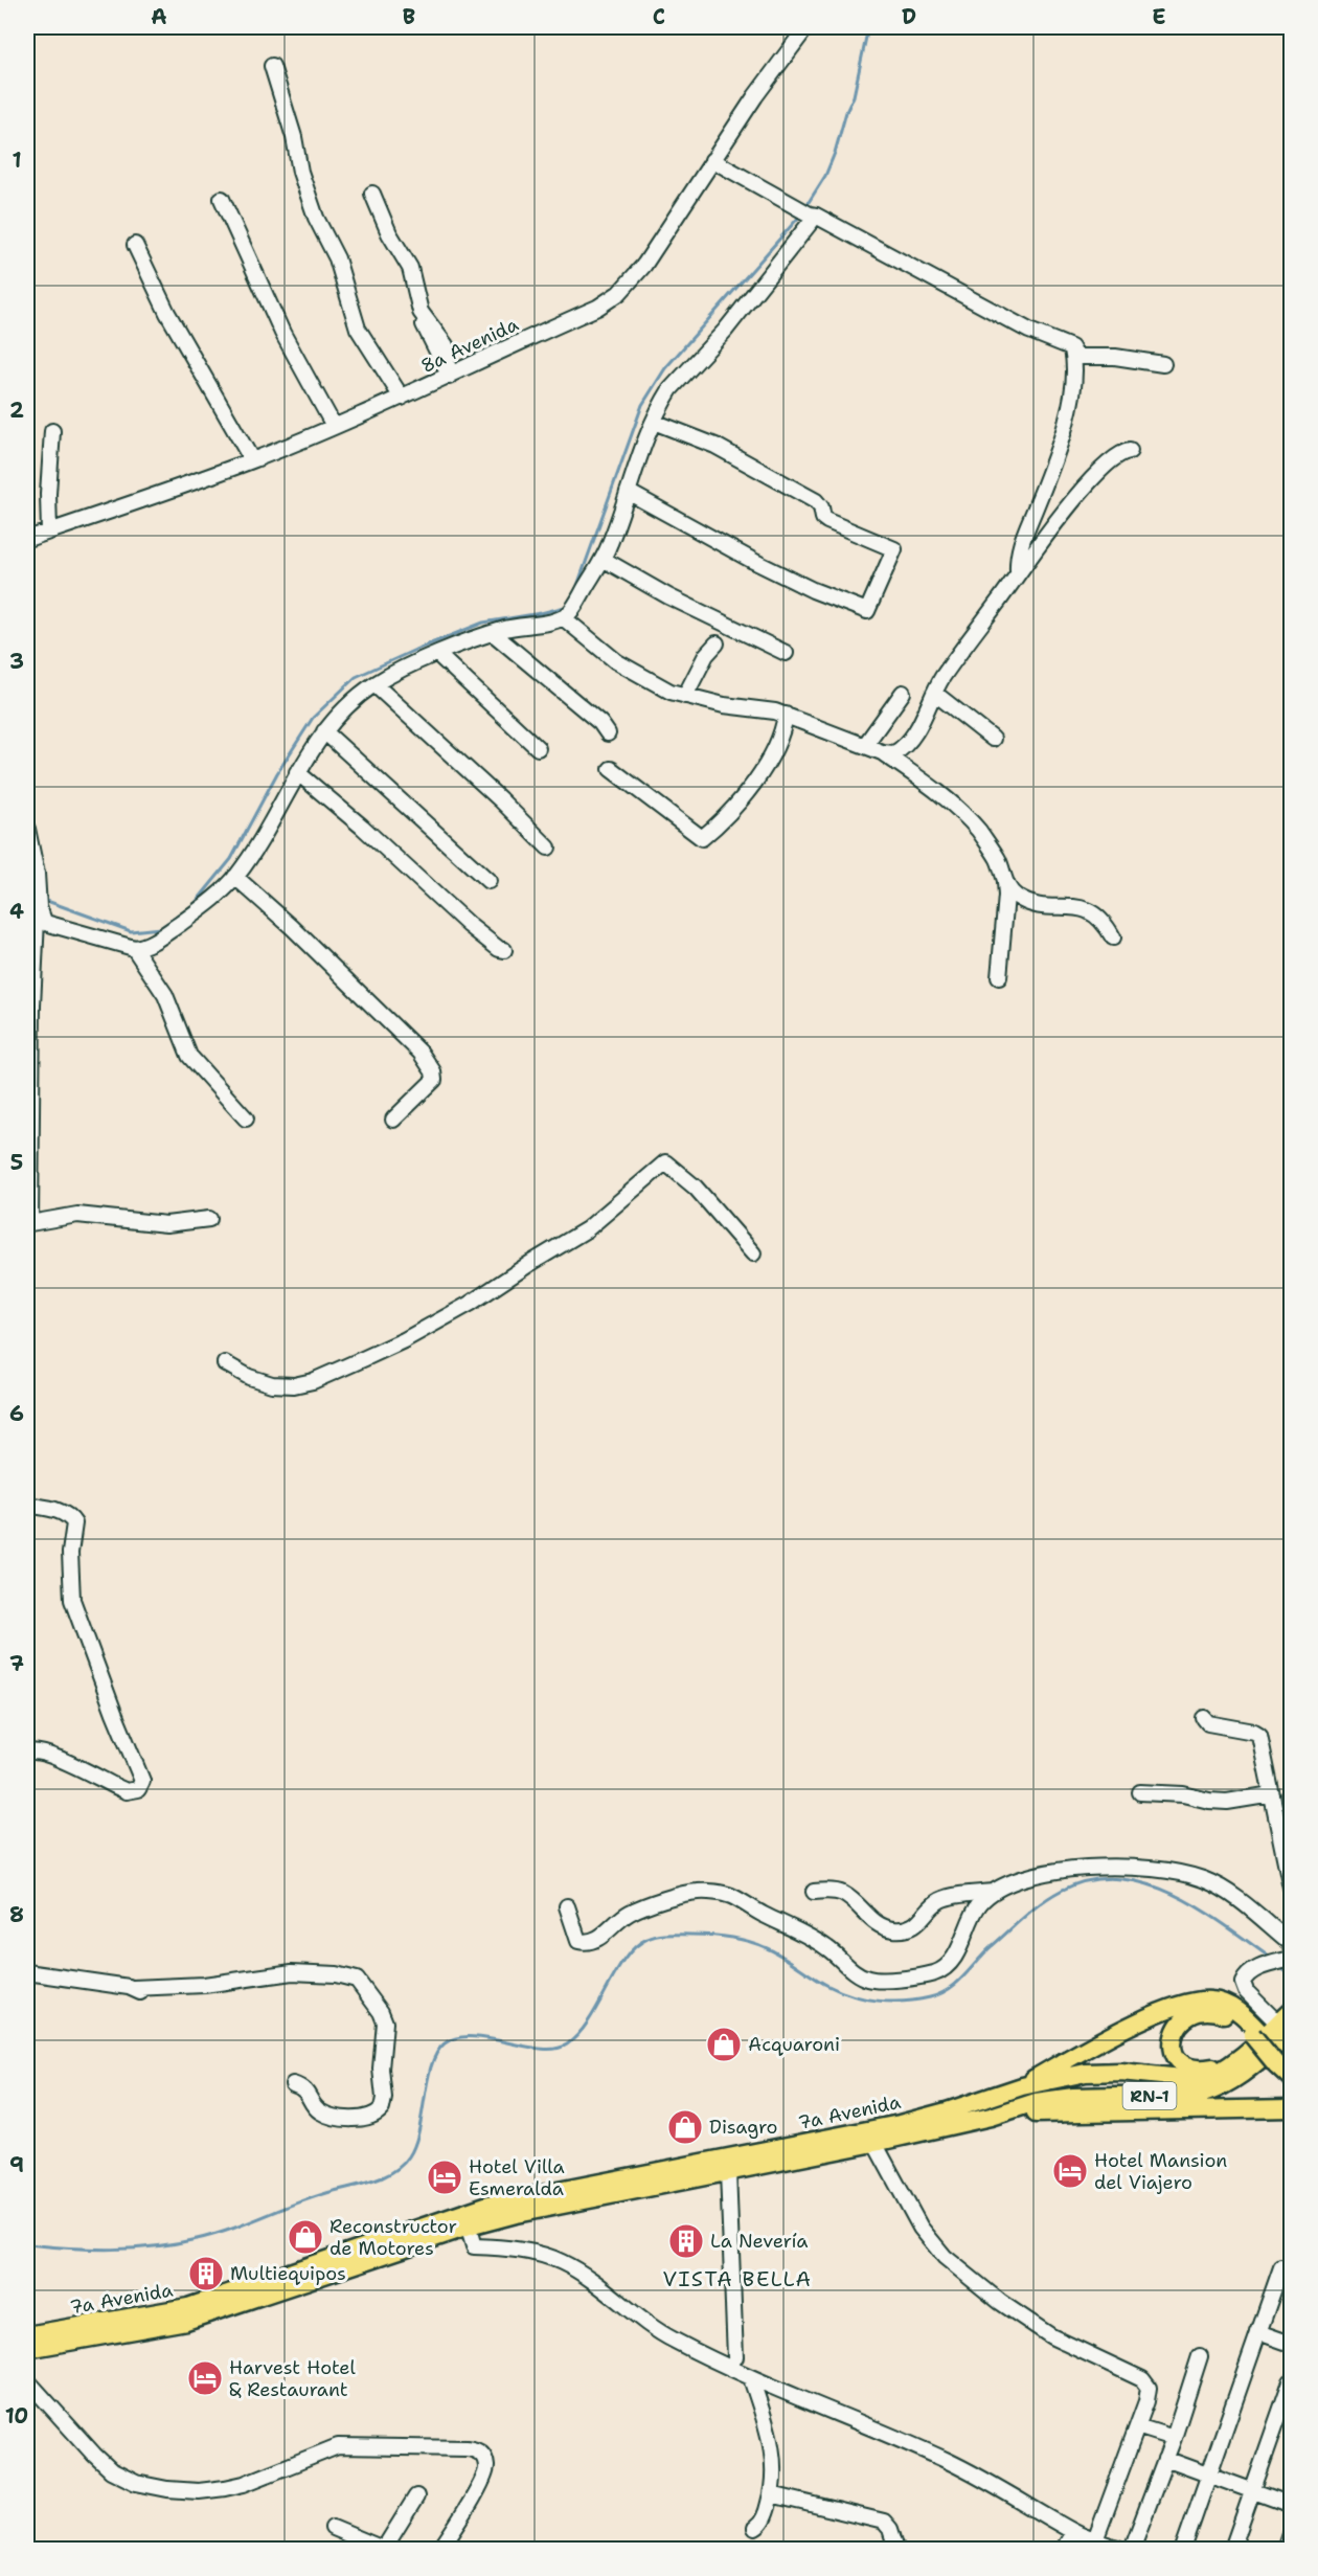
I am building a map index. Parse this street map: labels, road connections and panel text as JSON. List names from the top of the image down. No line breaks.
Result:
{"streets":{"main road":["RN-1","7a Avenida"],"street":["8a Avenida"]},"crossings":[["RN-1","7a Avenida"]],"districts":["VISTA BELLA"],"places":{"shop":["Acquaroni","Disagro","Reconstructor de Motores"],"hotel":["Hotel Mansion del Viajero","Hotel Villa Esmeralda","Harvest Hotel & Restaurant"],"building":["La Nevería","Multiequipos"]},"grid":{"columns":["A","B","C","D","E"],"rows":["1","2","3","4","5","6","7","8","9","10"]}}
